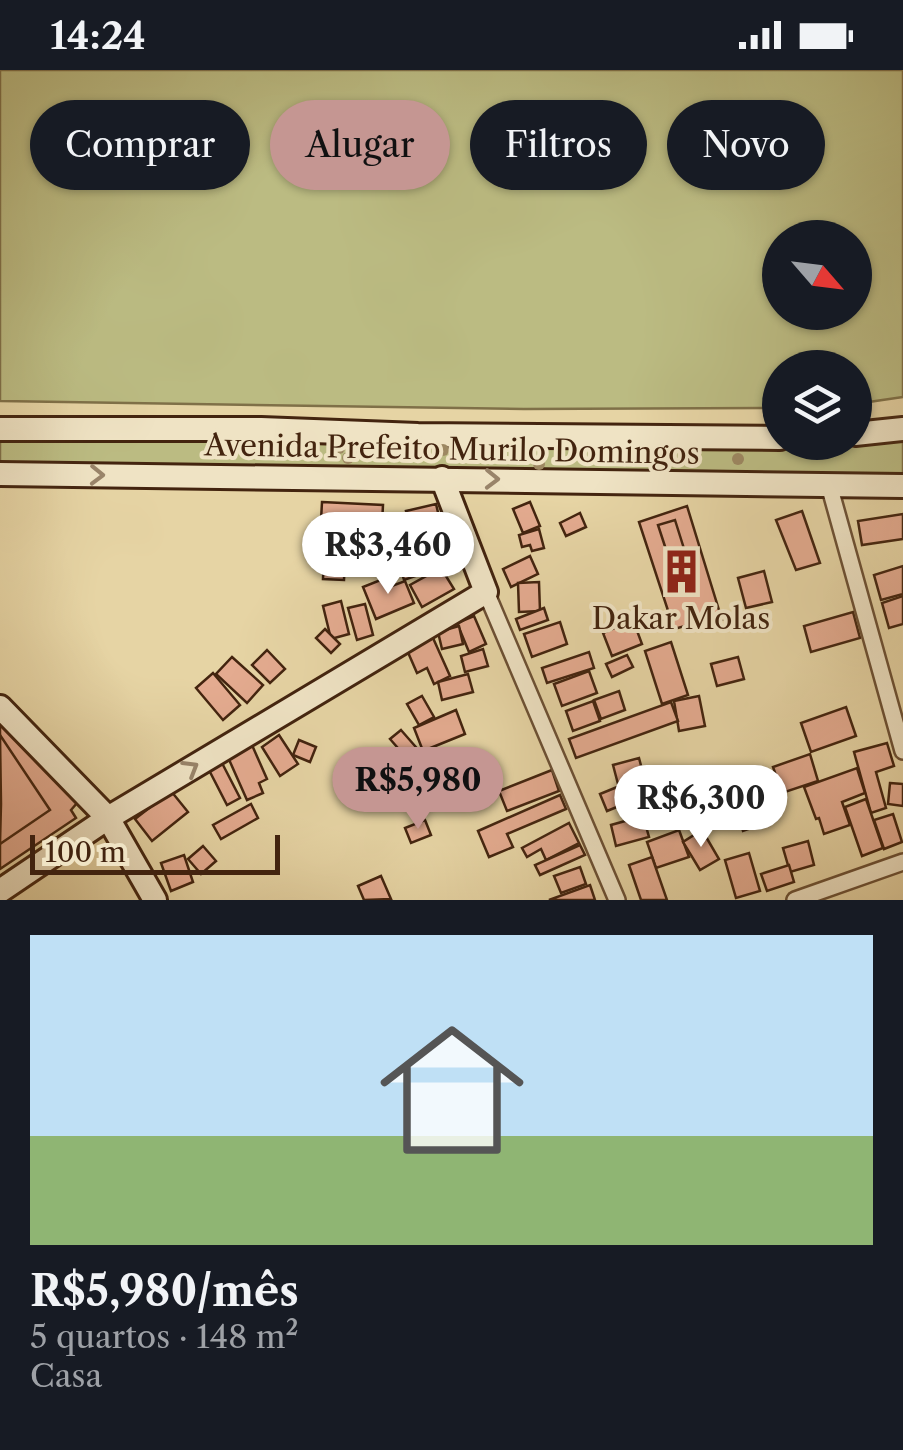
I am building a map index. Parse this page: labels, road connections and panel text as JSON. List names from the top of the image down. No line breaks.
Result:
{"streets":{"main road":["Avenida Prefeito Murilo Domingos"]},"places":{"building":["Dakar Molas"]},"scale_bar":"100 m","north":"bottom right","page":{"status":"14:24","chip":["Comprar","Alugar","Filtros","Novo"],"price":["R$3,460","R$5,980","R$6,300"],"scale":"100 m","list":[{"name":"R$5,980/mês","note":"5 quartos · 148 m² · Casa"}]}}
